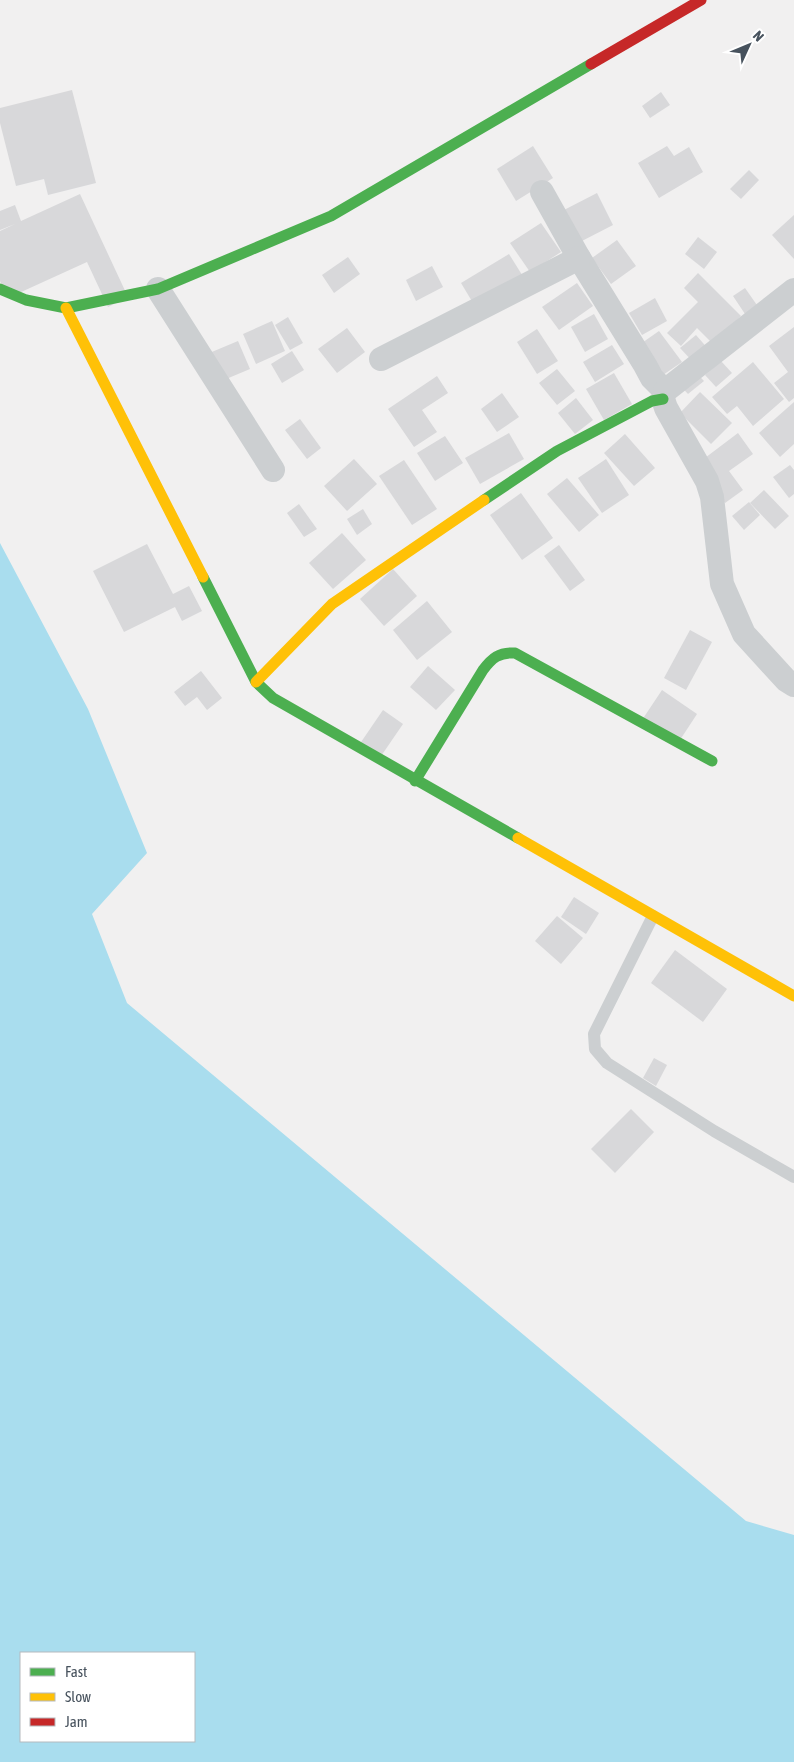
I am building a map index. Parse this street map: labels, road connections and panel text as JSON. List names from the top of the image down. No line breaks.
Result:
{"legend":["Fast","Slow","Jam"],"north":"top right"}
